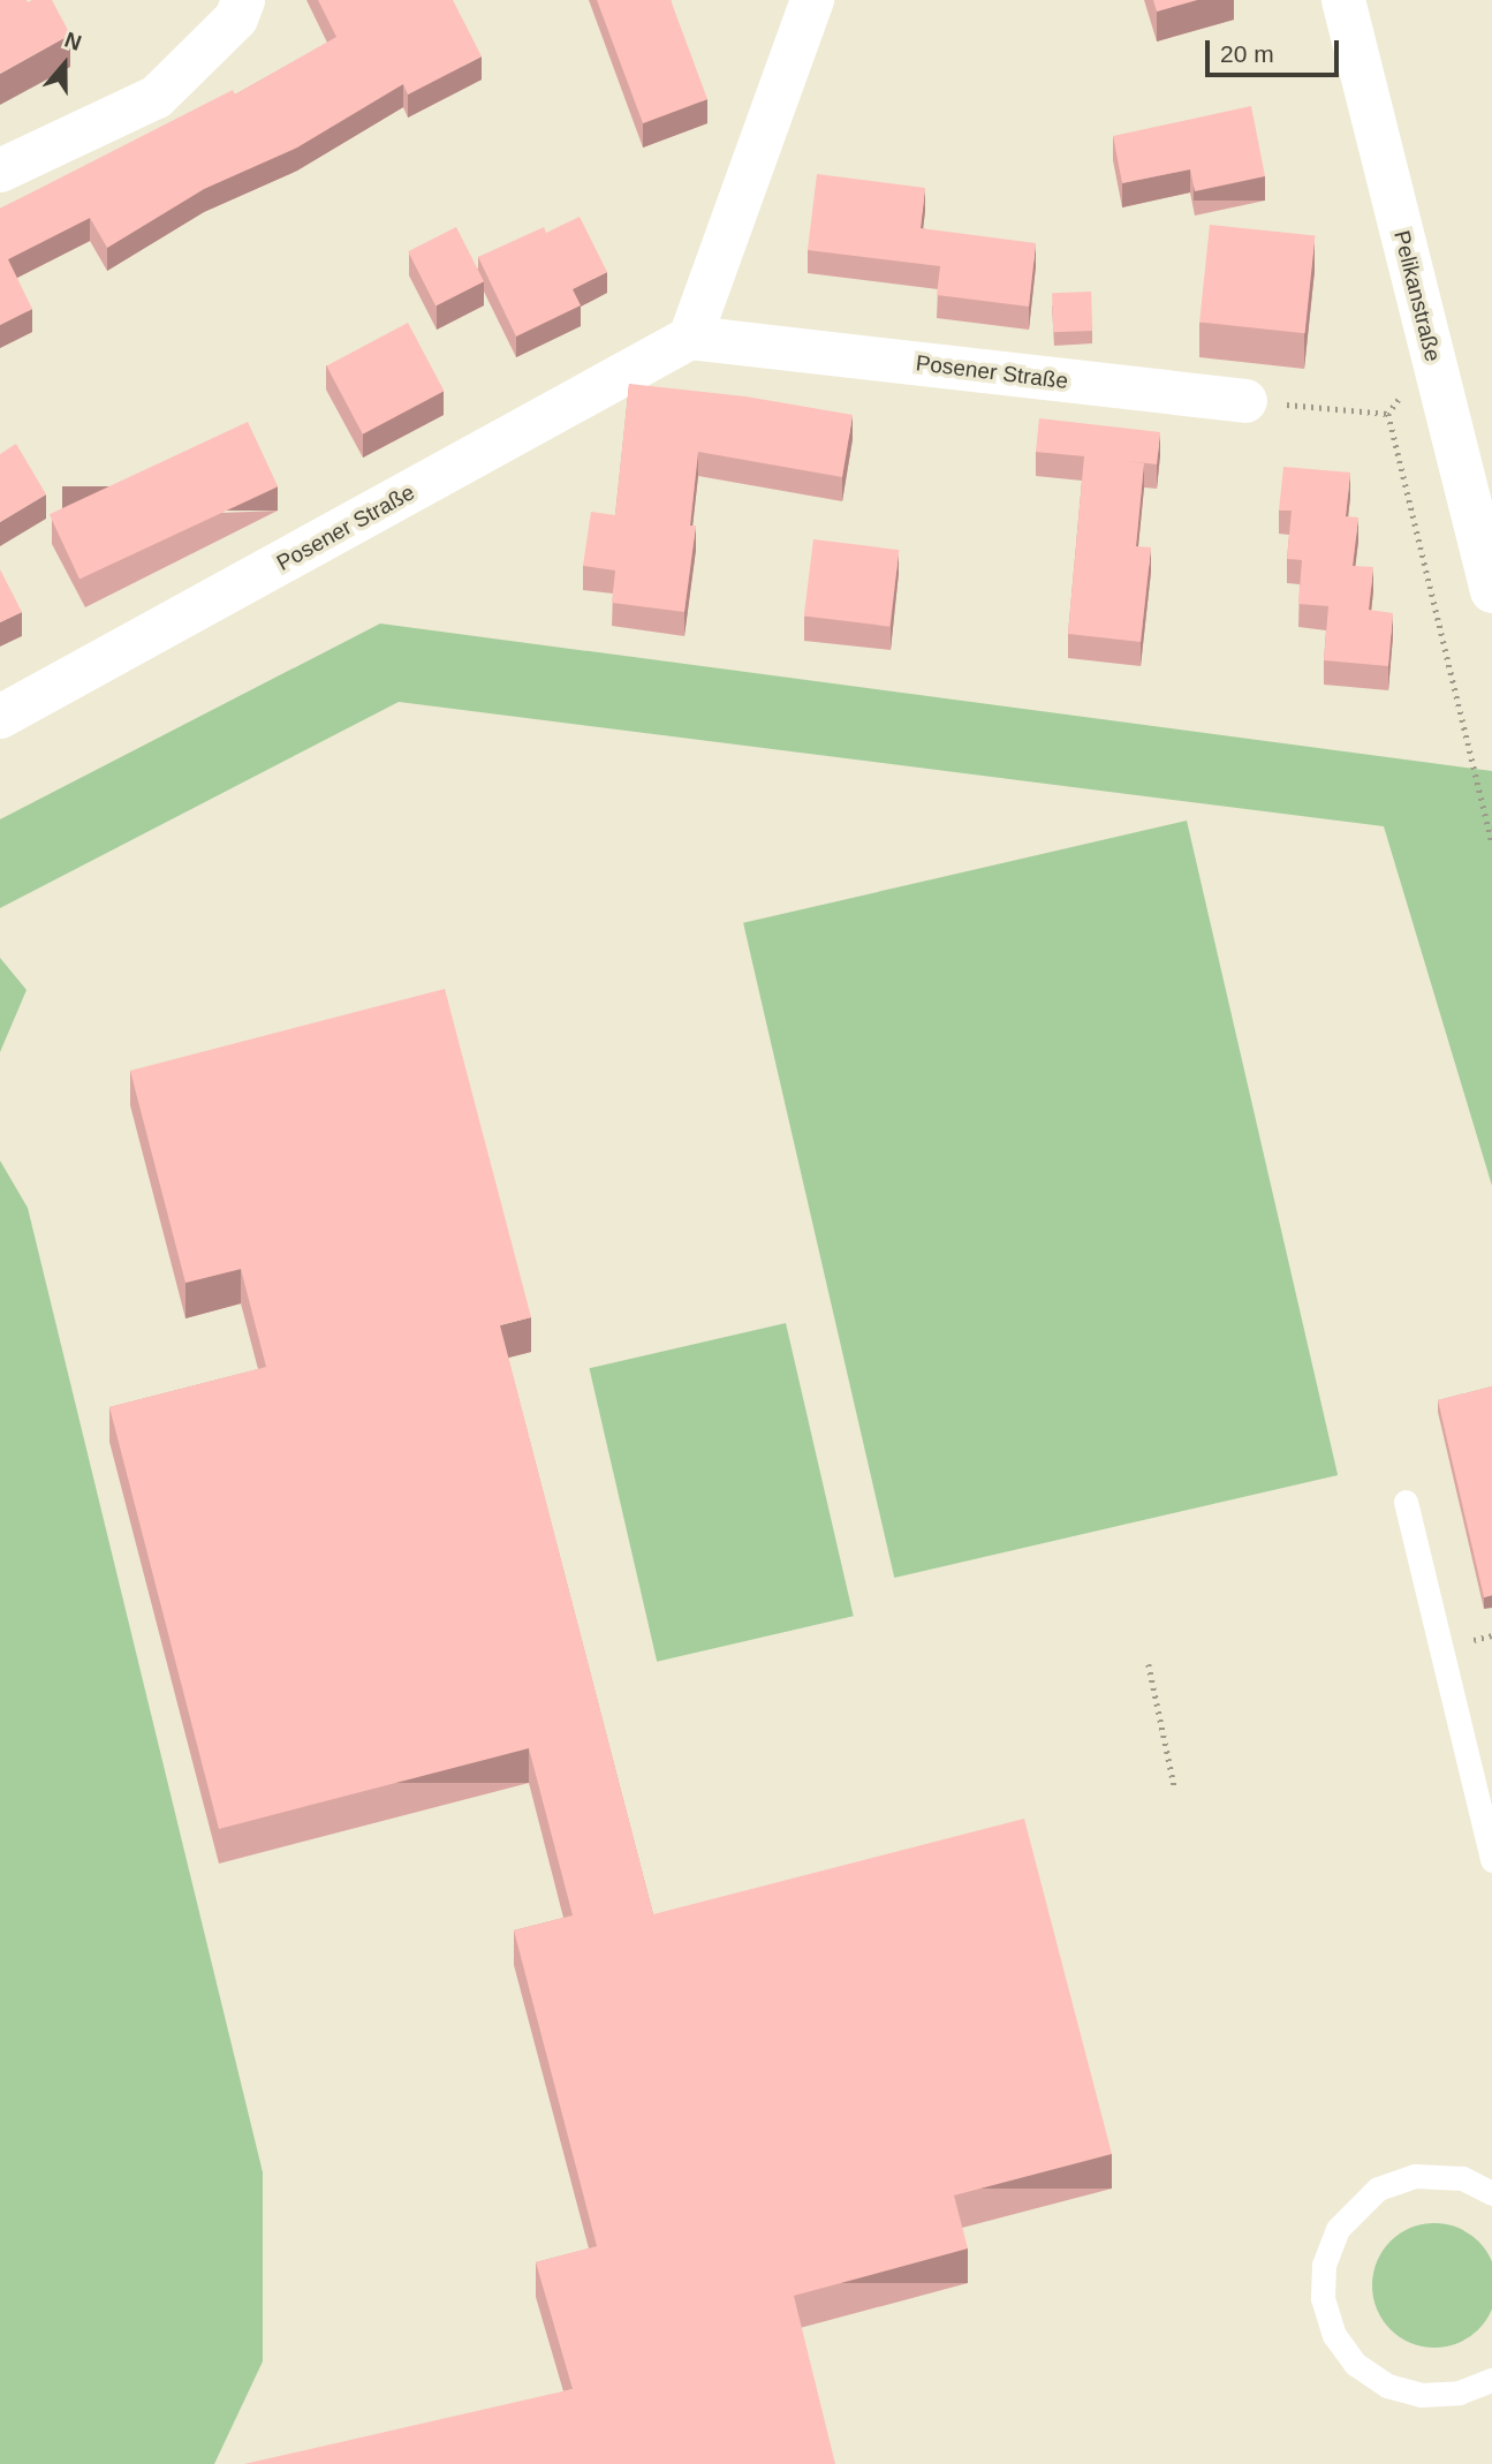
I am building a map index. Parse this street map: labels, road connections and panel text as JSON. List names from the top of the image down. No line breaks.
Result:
{"streets":{"street":["Pelikanstraße","Posener Straße"]},"scale_bar":"20 m","north":"top"}
